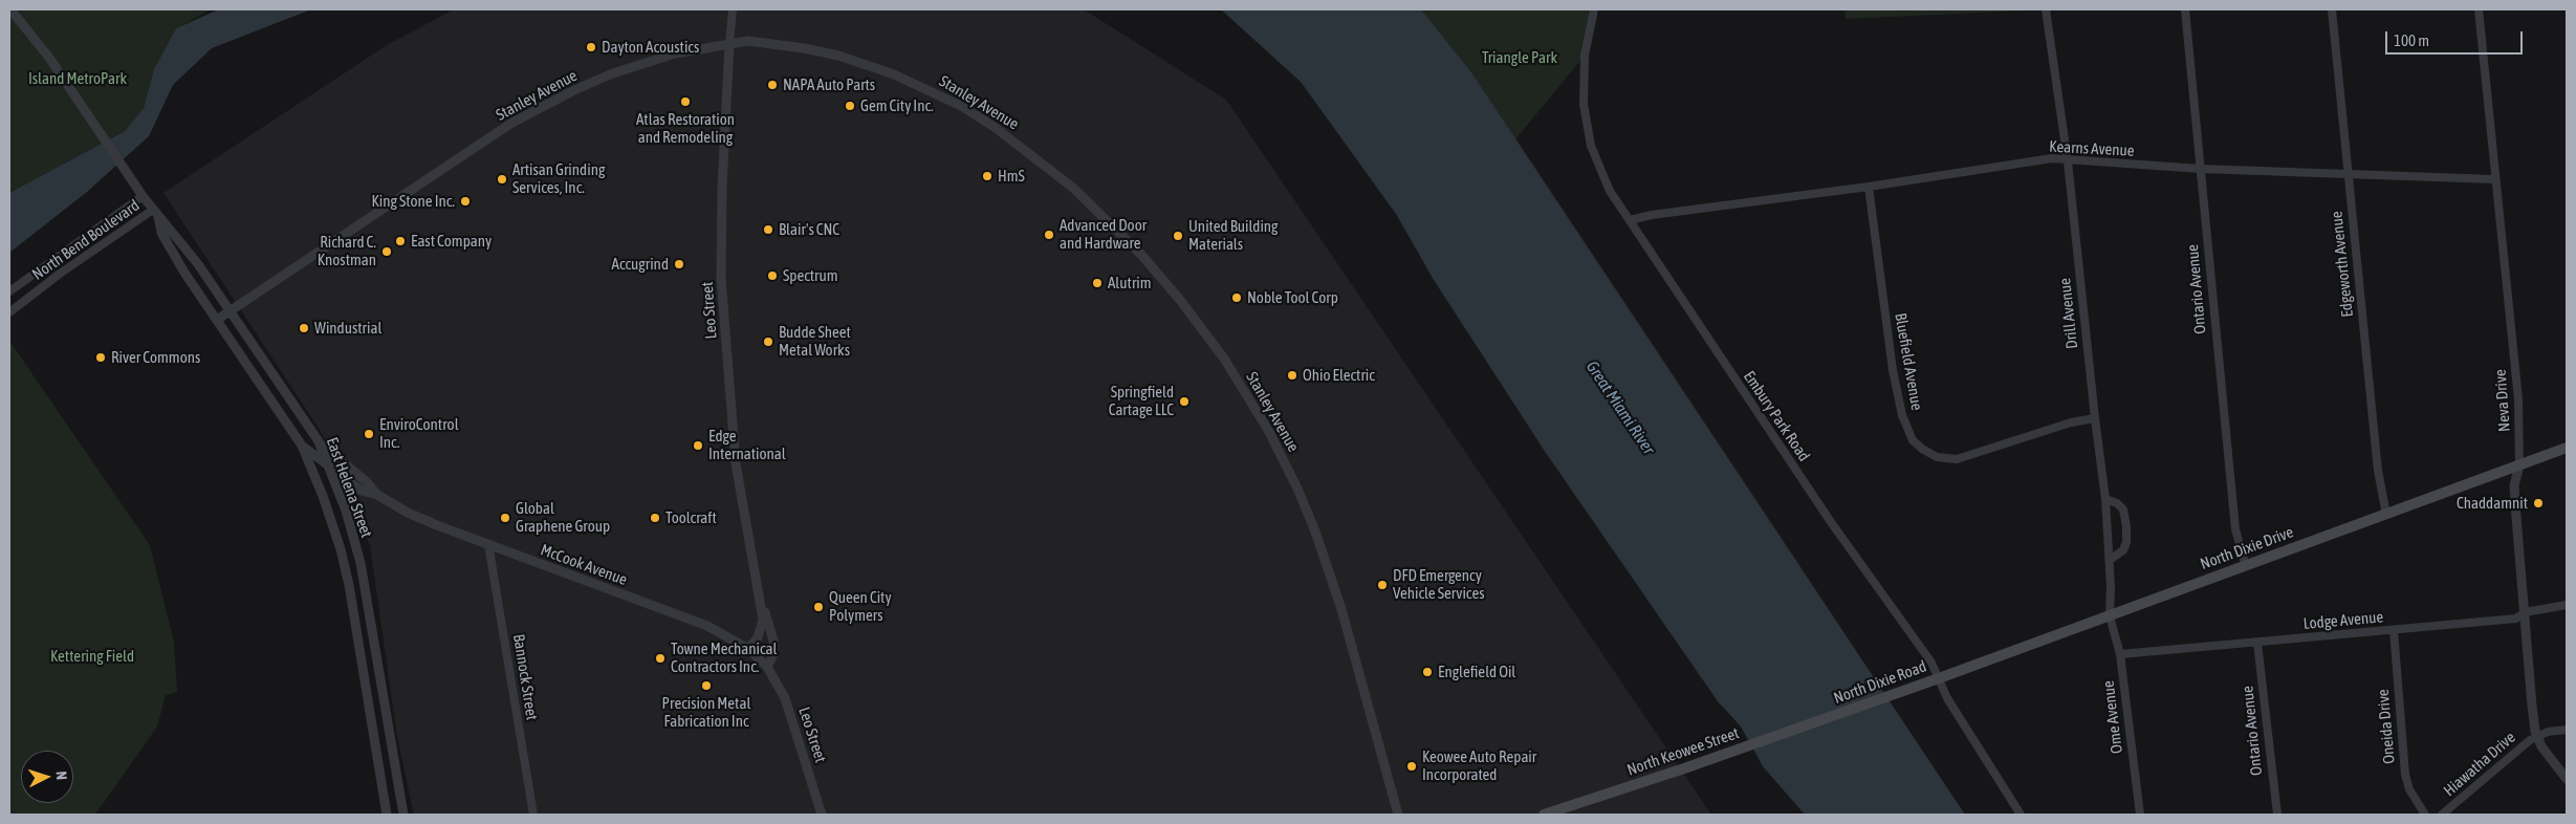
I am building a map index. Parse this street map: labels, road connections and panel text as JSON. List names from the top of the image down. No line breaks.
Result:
{"streets":{"main road":["North Dixie Drive","North Dixie Road","North Keowee Street"],"street":["Stanley Avenue","Kearns Avenue","North Bend Boulevard","Edgeworth Avenue","Ontario Avenue","Leo Street","Drill Avenue","Bluefield Avenue","Neva Drive","Embury Park Road","East Helena Street","McCook Avenue","Lodge Avenue","Bannock Street","Ome Avenue","Oneida Drive","Hiawatha Drive"]},"crossings":[["Stanley Avenue","Leo Street"],["Stanley Avenue","East Helena Street"],["Kearns Avenue","Edgeworth Avenue"],["Kearns Avenue","Ontario Avenue"],["Kearns Avenue","Drill Avenue"],["Kearns Avenue","Bluefield Avenue"],["Kearns Avenue","Neva Drive"],["Kearns Avenue","Embury Park Road"],["North Bend Boulevard","East Helena Street"],["Edgeworth Avenue","North Dixie Drive"],["Ontario Avenue","North Dixie Drive"],["Ontario Avenue","Lodge Avenue"],["Leo Street","McCook Avenue"],["Drill Avenue","Bluefield Avenue"],["Drill Avenue","North Dixie Drive"],["Drill Avenue","Ome Avenue"],["Neva Drive","North Dixie Drive"],["Neva Drive","Lodge Avenue"],["Neva Drive","Hiawatha Drive"],["Embury Park Road","North Dixie Drive"],["Embury Park Road","North Dixie Road"],["East Helena Street","McCook Avenue"],["North Dixie Drive","North Dixie Road"],["North Dixie Drive","Ome Avenue"],["McCook Avenue","Bannock Street"],["Lodge Avenue","Ome Avenue"],["Lodge Avenue","Oneida Drive"],["North Dixie Road","North Keowee Street"]],"water":["Great Miami River"],"parks":["Triangle Park","Island MetroPark","Kettering Field"],"places":["Dayton Acoustics","NAPA Auto Parts","Atlas Restoration and Remodeling","Gem City Inc.","HmS","Artisan Grinding Services, Inc.","King Stone Inc.","Blair's CNC","Advanced Door and Hardware","United Building Materials","East Company","Richard C. Knostman","Accugrind","Spectrum","Alutrim","Noble Tool Corp","Windustrial","Budde Sheet Metal Works","River Commons","Ohio Electric","Springfield Cartage LLC","EnviroControl Inc.","Edge International","Chaddamnit","Global Graphene Group","Toolcraft","DFD Emergency Vehicle Services","Queen City Polymers","Towne Mechanical Contractors Inc.","Englefield Oil","Precision Metal Fabrication Inc","Keowee Auto Repair Incorporated"],"scale_bar":"100 m","north":"right"}
